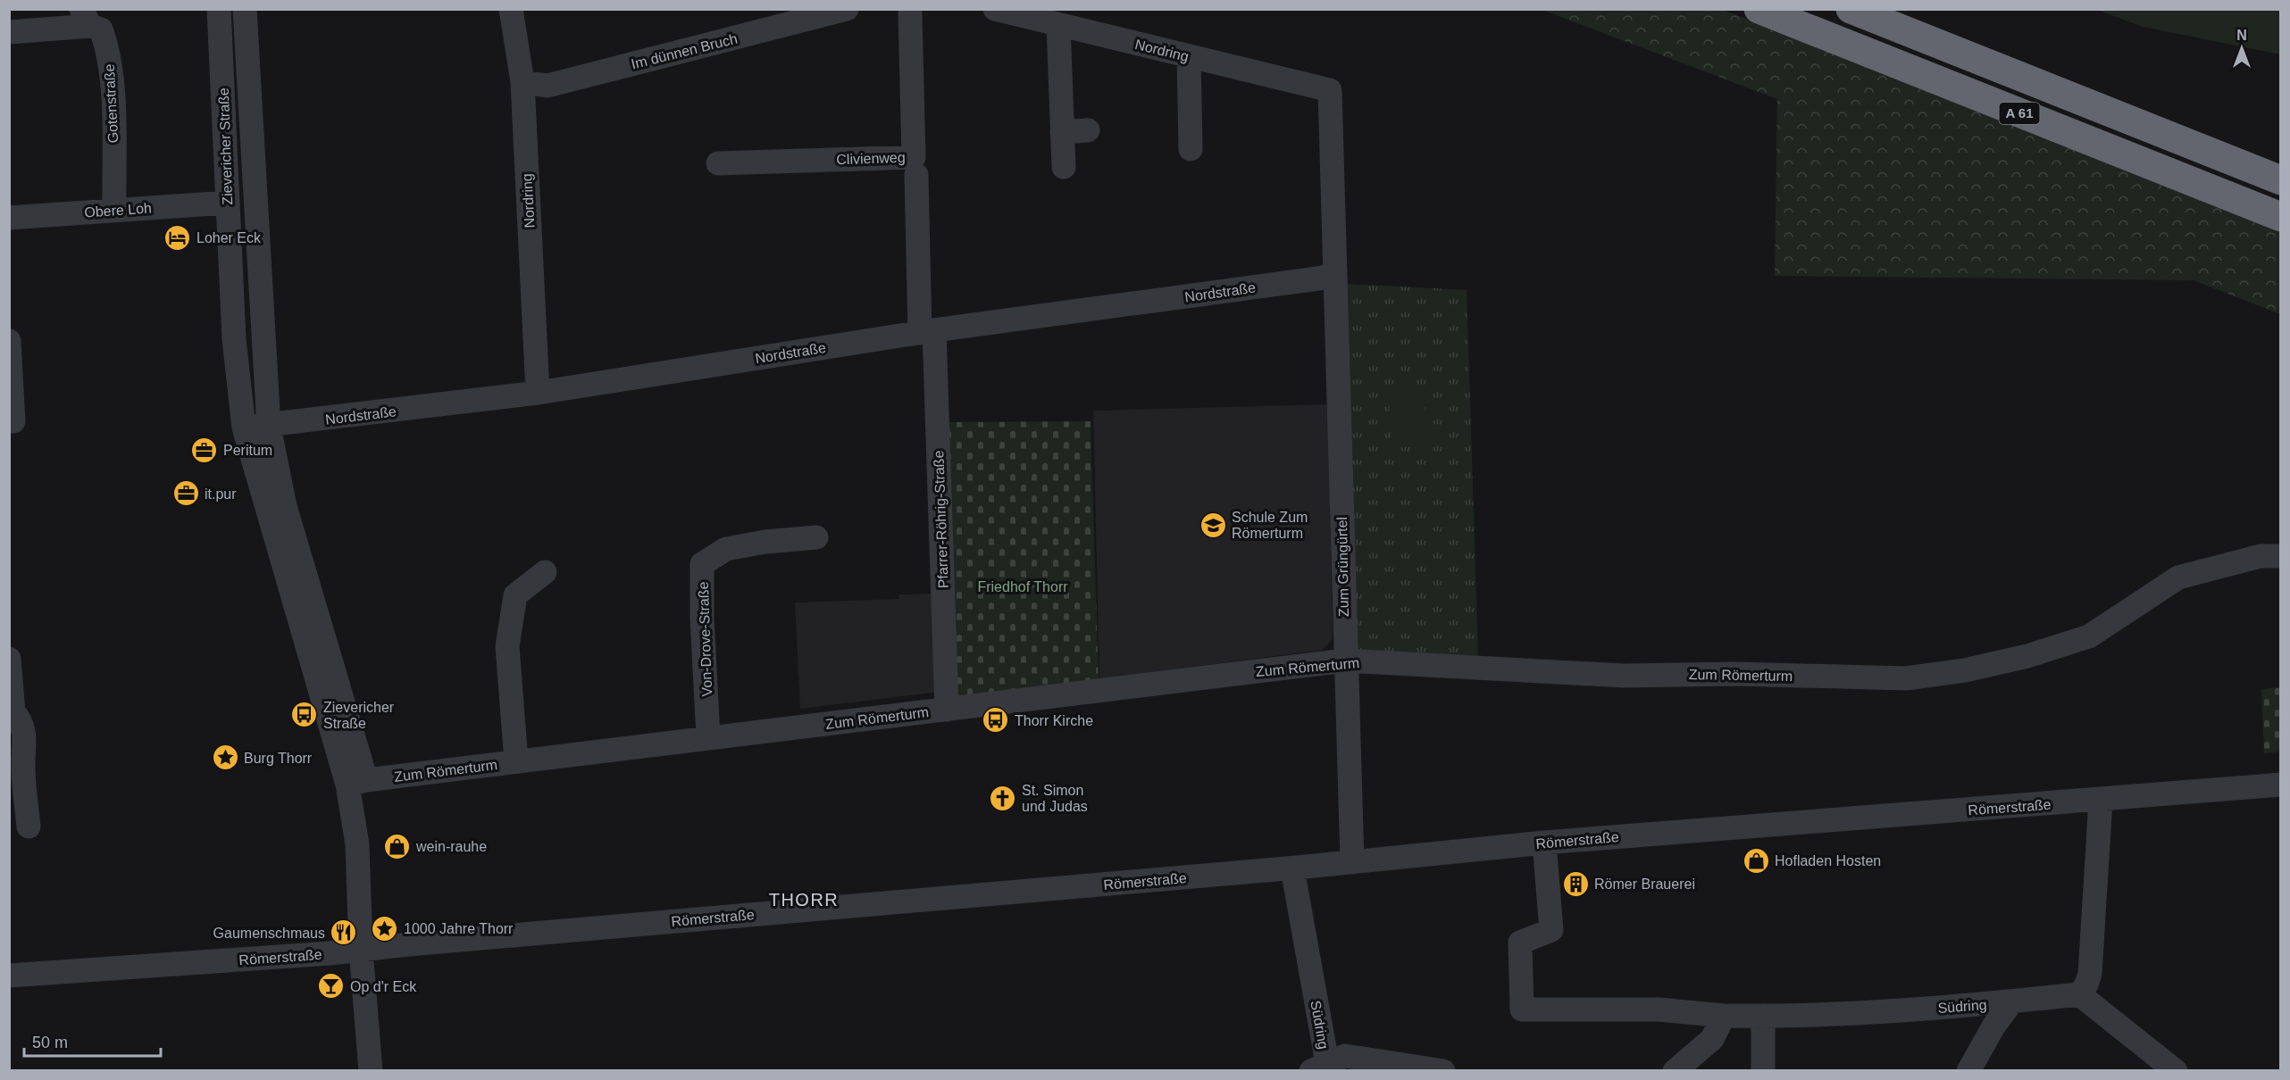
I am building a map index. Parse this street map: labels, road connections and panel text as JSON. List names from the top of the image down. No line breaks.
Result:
{"streets":{"highway":["A 61"],"street":["Nordring","Im dünnen Bruch","Gotenstraße","Zievericher Straße","Clivienweg","Obere Loh","Nordstraße","Pfarrer-Röhrig-Straße","Zum Grüngürtel","Von-Drove-Straße","Zum Römerturm","Römerstraße","Südring"]},"crossings":[["Nordring","Im dünnen Bruch"],["Nordring","Nordstraße"],["Nordring","Zum Grüngürtel"],["Gotenstraße","Obere Loh"],["Zievericher Straße","Obere Loh"],["Zievericher Straße","Nordstraße"],["Zievericher Straße","Zum Römerturm"],["Zievericher Straße","Römerstraße"],["Nordstraße","Pfarrer-Röhrig-Straße"],["Nordstraße","Zum Grüngürtel"],["Pfarrer-Röhrig-Straße","Zum Römerturm"],["Zum Grüngürtel","Zum Römerturm"],["Zum Grüngürtel","Römerstraße"],["Von-Drove-Straße","Zum Römerturm"],["Römerstraße","Südring"]],"districts":["THORR"],"parks":["Friedhof Thorr"],"places":{"hotel":["Loher Eck"],"office":["Peritum","it.pur"],"school or university":["Schule Zum Römerturm"],"bus stop":["Zievericher Straße","Thorr Kirche"],"place":["Burg Thorr","1000 Jahre Thorr"],"church":["St. Simon und Judas"],"shop":["wein-rauhe","Hofladen Hosten"],"building":["Römer Brauerei"],"restaurant":["Gaumenschmaus"],"bar":["Op d'r Eck"]},"scale_bar":"50 m","north":"top"}
